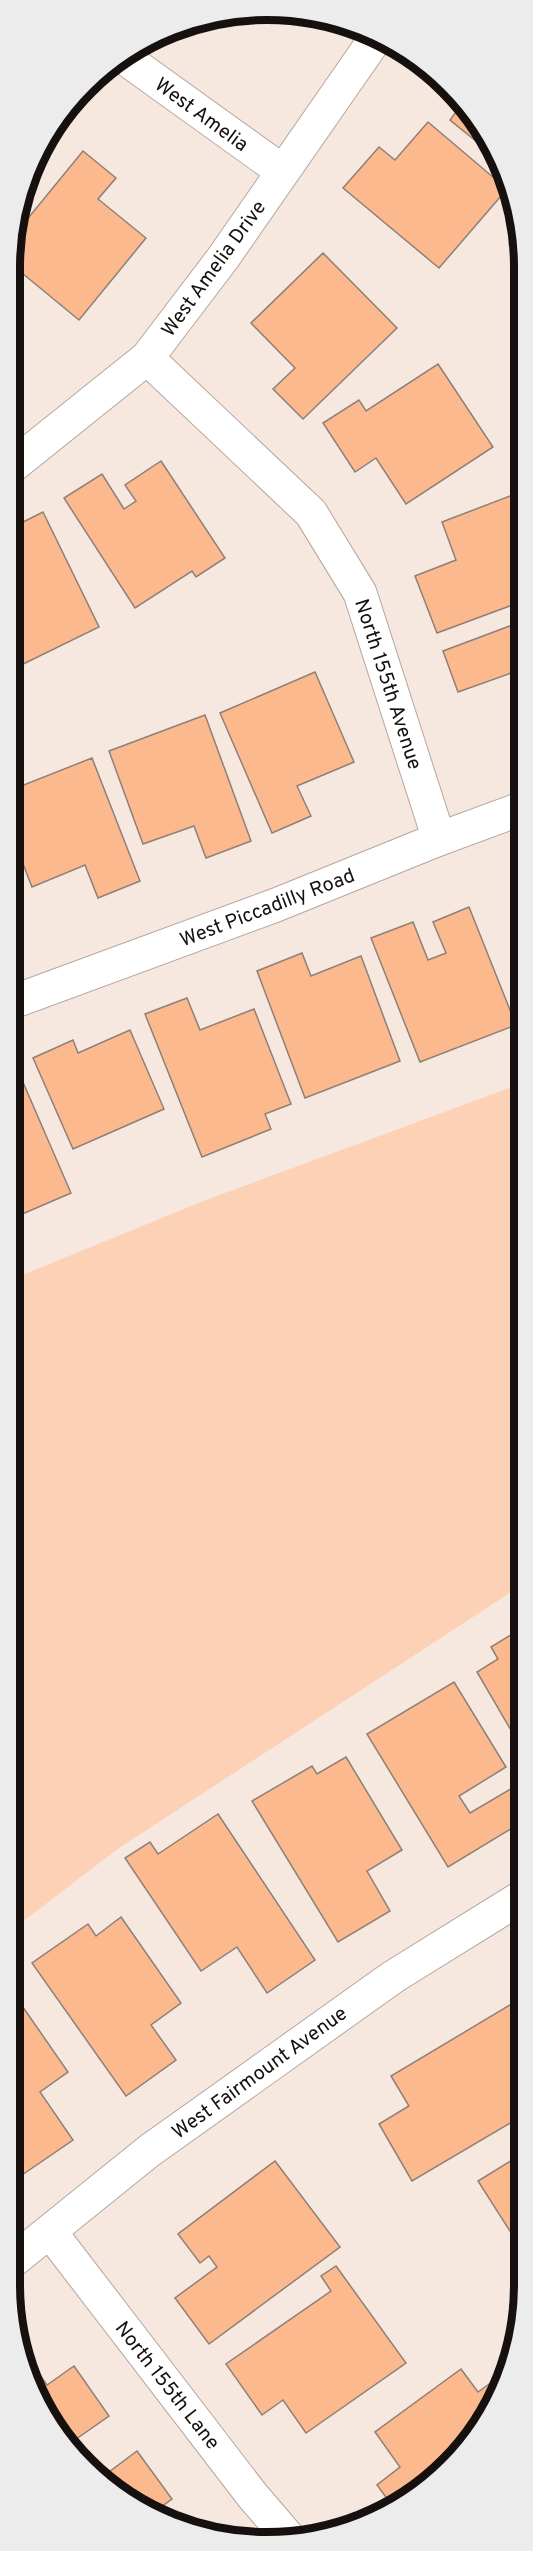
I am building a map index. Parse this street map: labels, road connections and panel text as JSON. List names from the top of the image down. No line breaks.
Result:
{"streets":{"street":["West Amelia","West Amelia Drive","North 155th Avenue","West Piccadilly Road","West Fairmount Avenue","North 155th Lane"]},"crossings":[["West Amelia","West Amelia Drive"],["West Amelia Drive","North 155th Avenue"],["North 155th Avenue","West Piccadilly Road"],["West Fairmount Avenue","North 155th Lane"]]}
